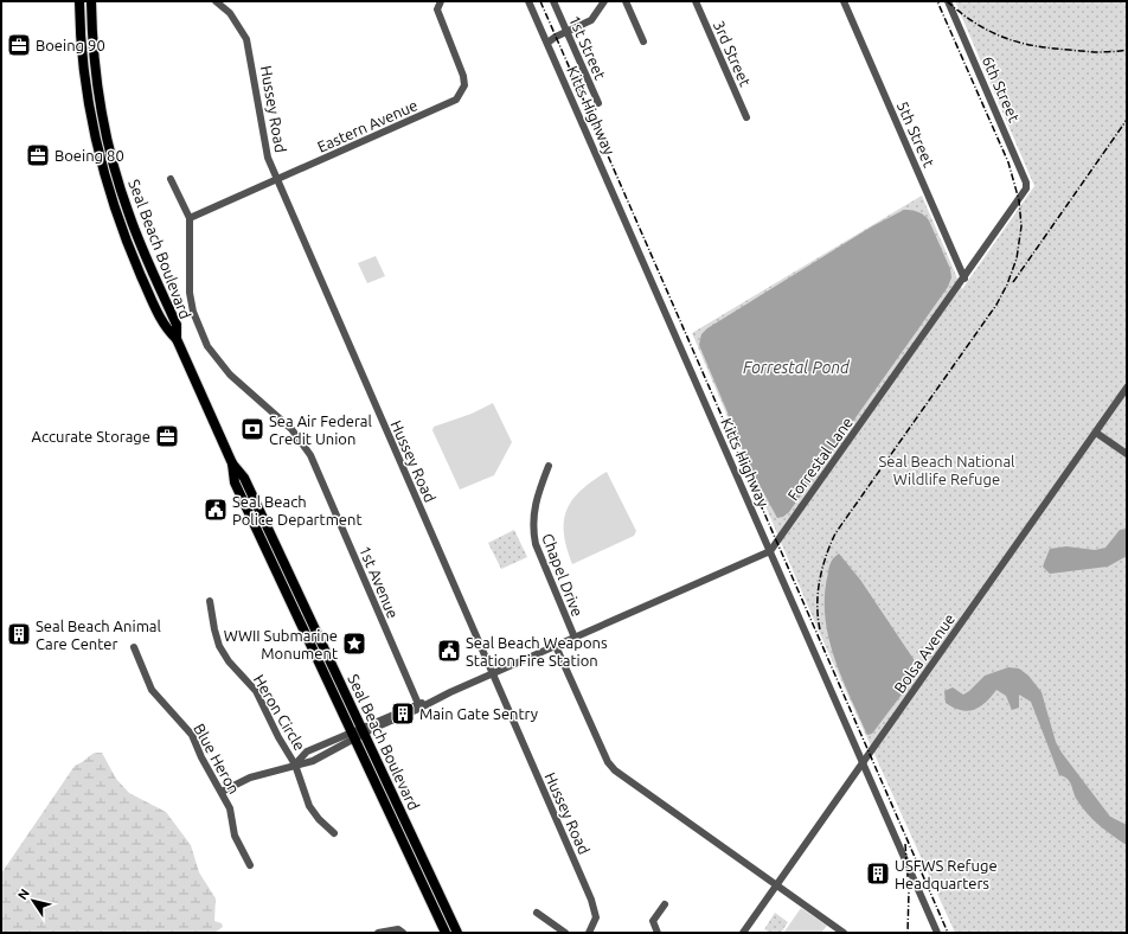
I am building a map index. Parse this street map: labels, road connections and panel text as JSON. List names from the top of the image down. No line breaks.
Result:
{"streets":{"main road":["Seal Beach Boulevard"],"street":["1st Street","3rd Street","6th Street","Hussey Road","Kitts Highway","Eastern Avenue","5th Street","Forrestal Lane","Chapel Drive","1st Avenue","Bolsa Avenue","Heron Circle","Blue Heron"]},"crossings":[["6th Street","Forrestal Lane"],["Hussey Road","Eastern Avenue"],["Kitts Highway","Forrestal Lane"],["Kitts Highway","Bolsa Avenue"],["Eastern Avenue","1st Avenue"],["5th Street","Forrestal Lane"]],"water":["Forrestal Pond"],"parks":["Seal Beach National Wildlife Refuge"],"places":{"office":["Boeing 90","Boeing 80","Accurate Storage"],"bank":["Sea Air Federal Credit Union"],"public building":["Seal Beach Police Department","Seal Beach Weapons Station Fire Station"],"building":["Seal Beach Animal Care Center","Main Gate Sentry","USFWS Refuge Headquarters"],"place":["WWII Submarine Monument"]},"north":"top left"}
